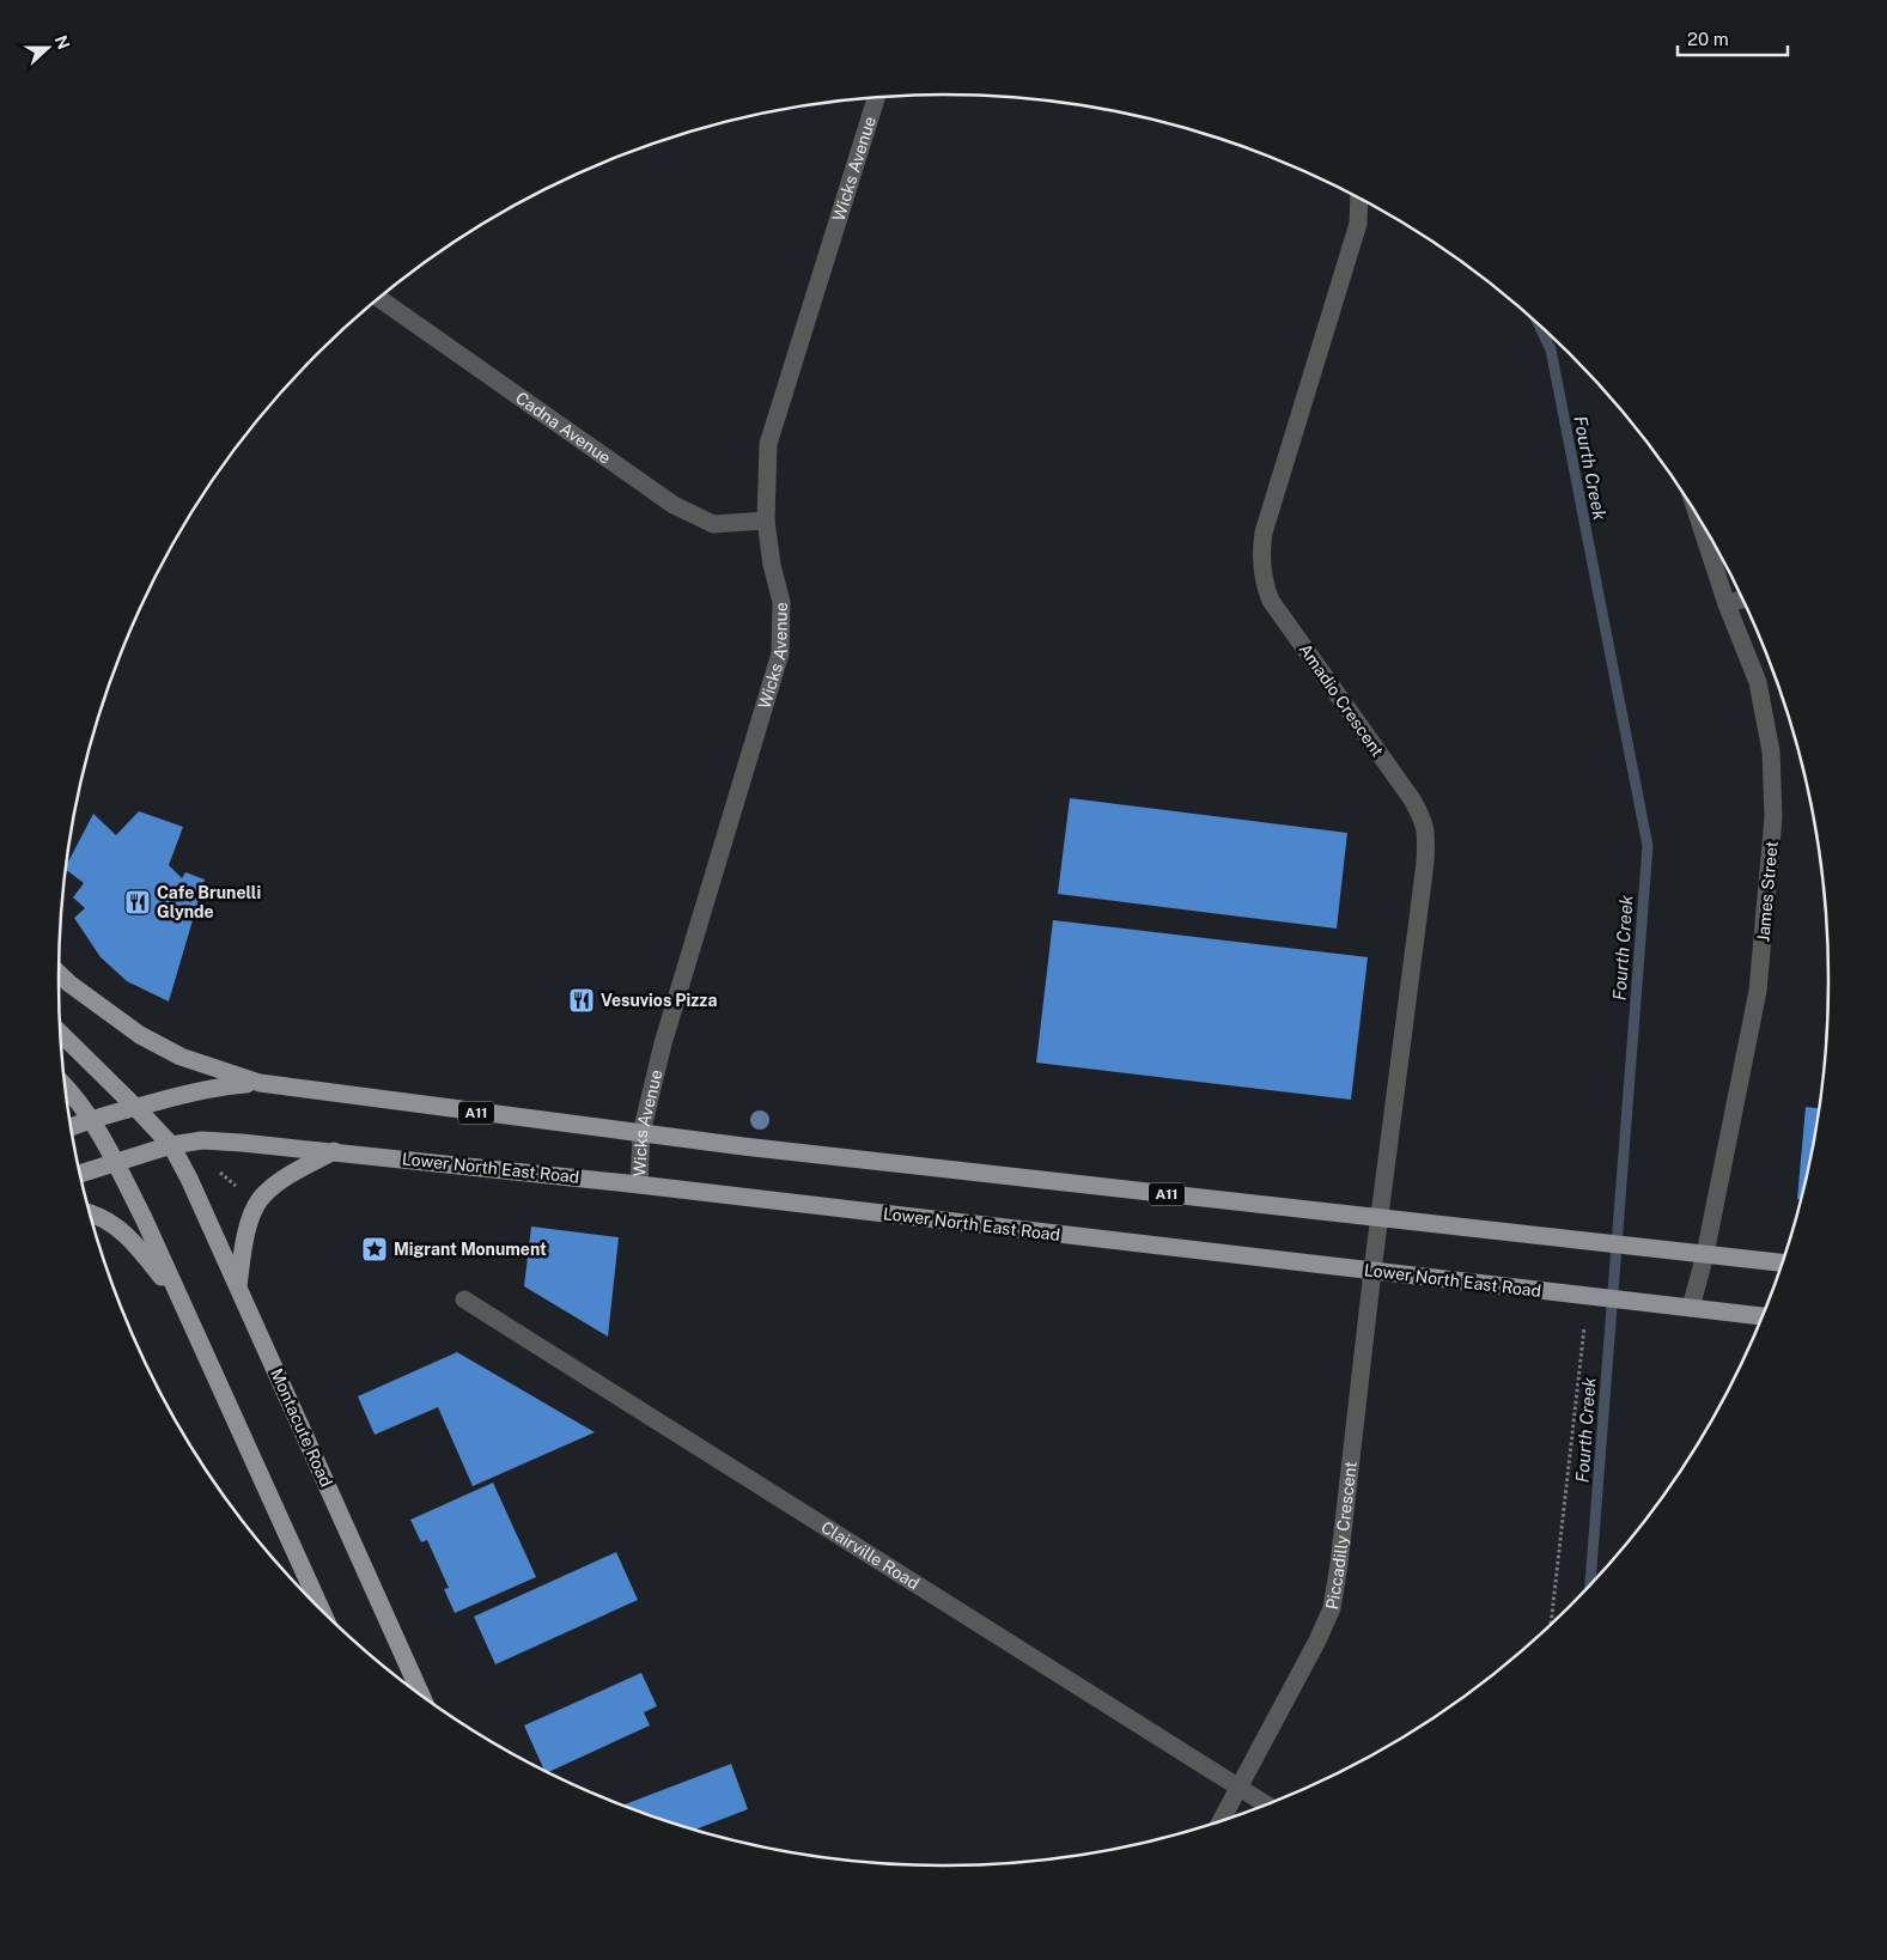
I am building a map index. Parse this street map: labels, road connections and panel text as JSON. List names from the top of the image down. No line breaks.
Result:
{"streets":{"main road":["A11","Lower North East Road","Montacute Road"],"street":["Wicks Avenue","Cadna Avenue","Amadio Crescent","James Street","Piccadilly Crescent","Clairville Road"]},"crossings":[["Wicks Avenue","Cadna Avenue"],["Wicks Avenue","A11"],["Wicks Avenue","Lower North East Road"],["Amadio Crescent","A11"],["Amadio Crescent","Piccadilly Crescent"],["James Street","A11"],["James Street","Lower North East Road"],["A11","Piccadilly Crescent"],["Lower North East Road","Montacute Road"],["Lower North East Road","Piccadilly Crescent"],["Piccadilly Crescent","Clairville Road"]],"water":["Fourth Creek"],"places":{"restaurant":["Cafe Brunelli Glynde","Vesuvios Pizza"],"place":["Migrant Monument"]},"scale_bar":"20 m","north":"right"}
